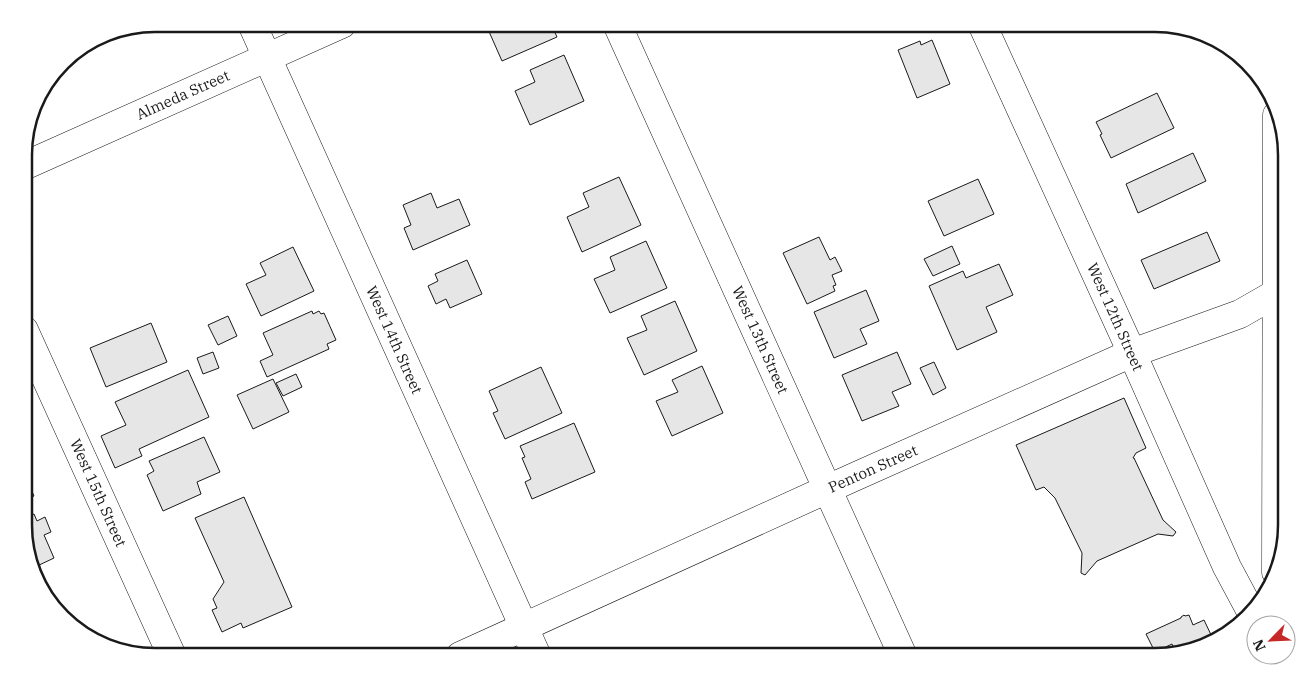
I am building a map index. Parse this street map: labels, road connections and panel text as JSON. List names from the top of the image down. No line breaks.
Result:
{"streets":{"street":["Almeda Street","West 12th Street","West 14th Street","West 13th Street","Penton Street","West 15th Street"]},"crossings":[["Almeda Street","West 14th Street"],["West 12th Street","Penton Street"],["West 14th Street","Penton Street"],["West 13th Street","Penton Street"]],"north":"bottom left"}
